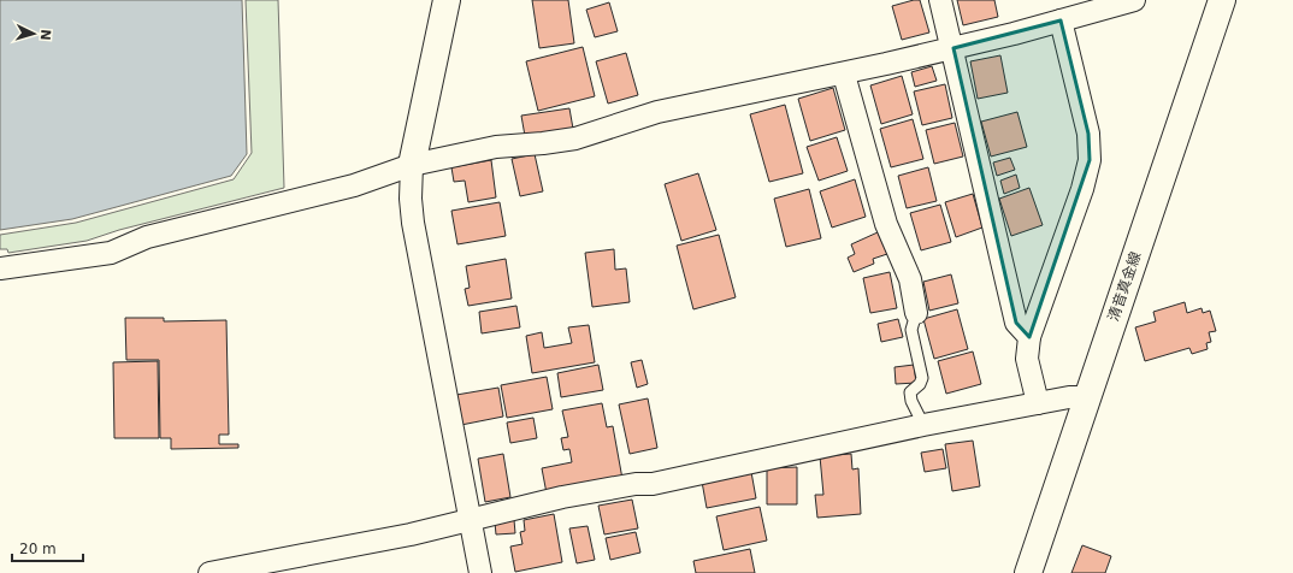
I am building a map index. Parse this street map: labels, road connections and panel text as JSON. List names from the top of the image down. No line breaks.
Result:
{"streets":{"main road":["清音真金線"]},"scale_bar":"20 m","north":"right"}
